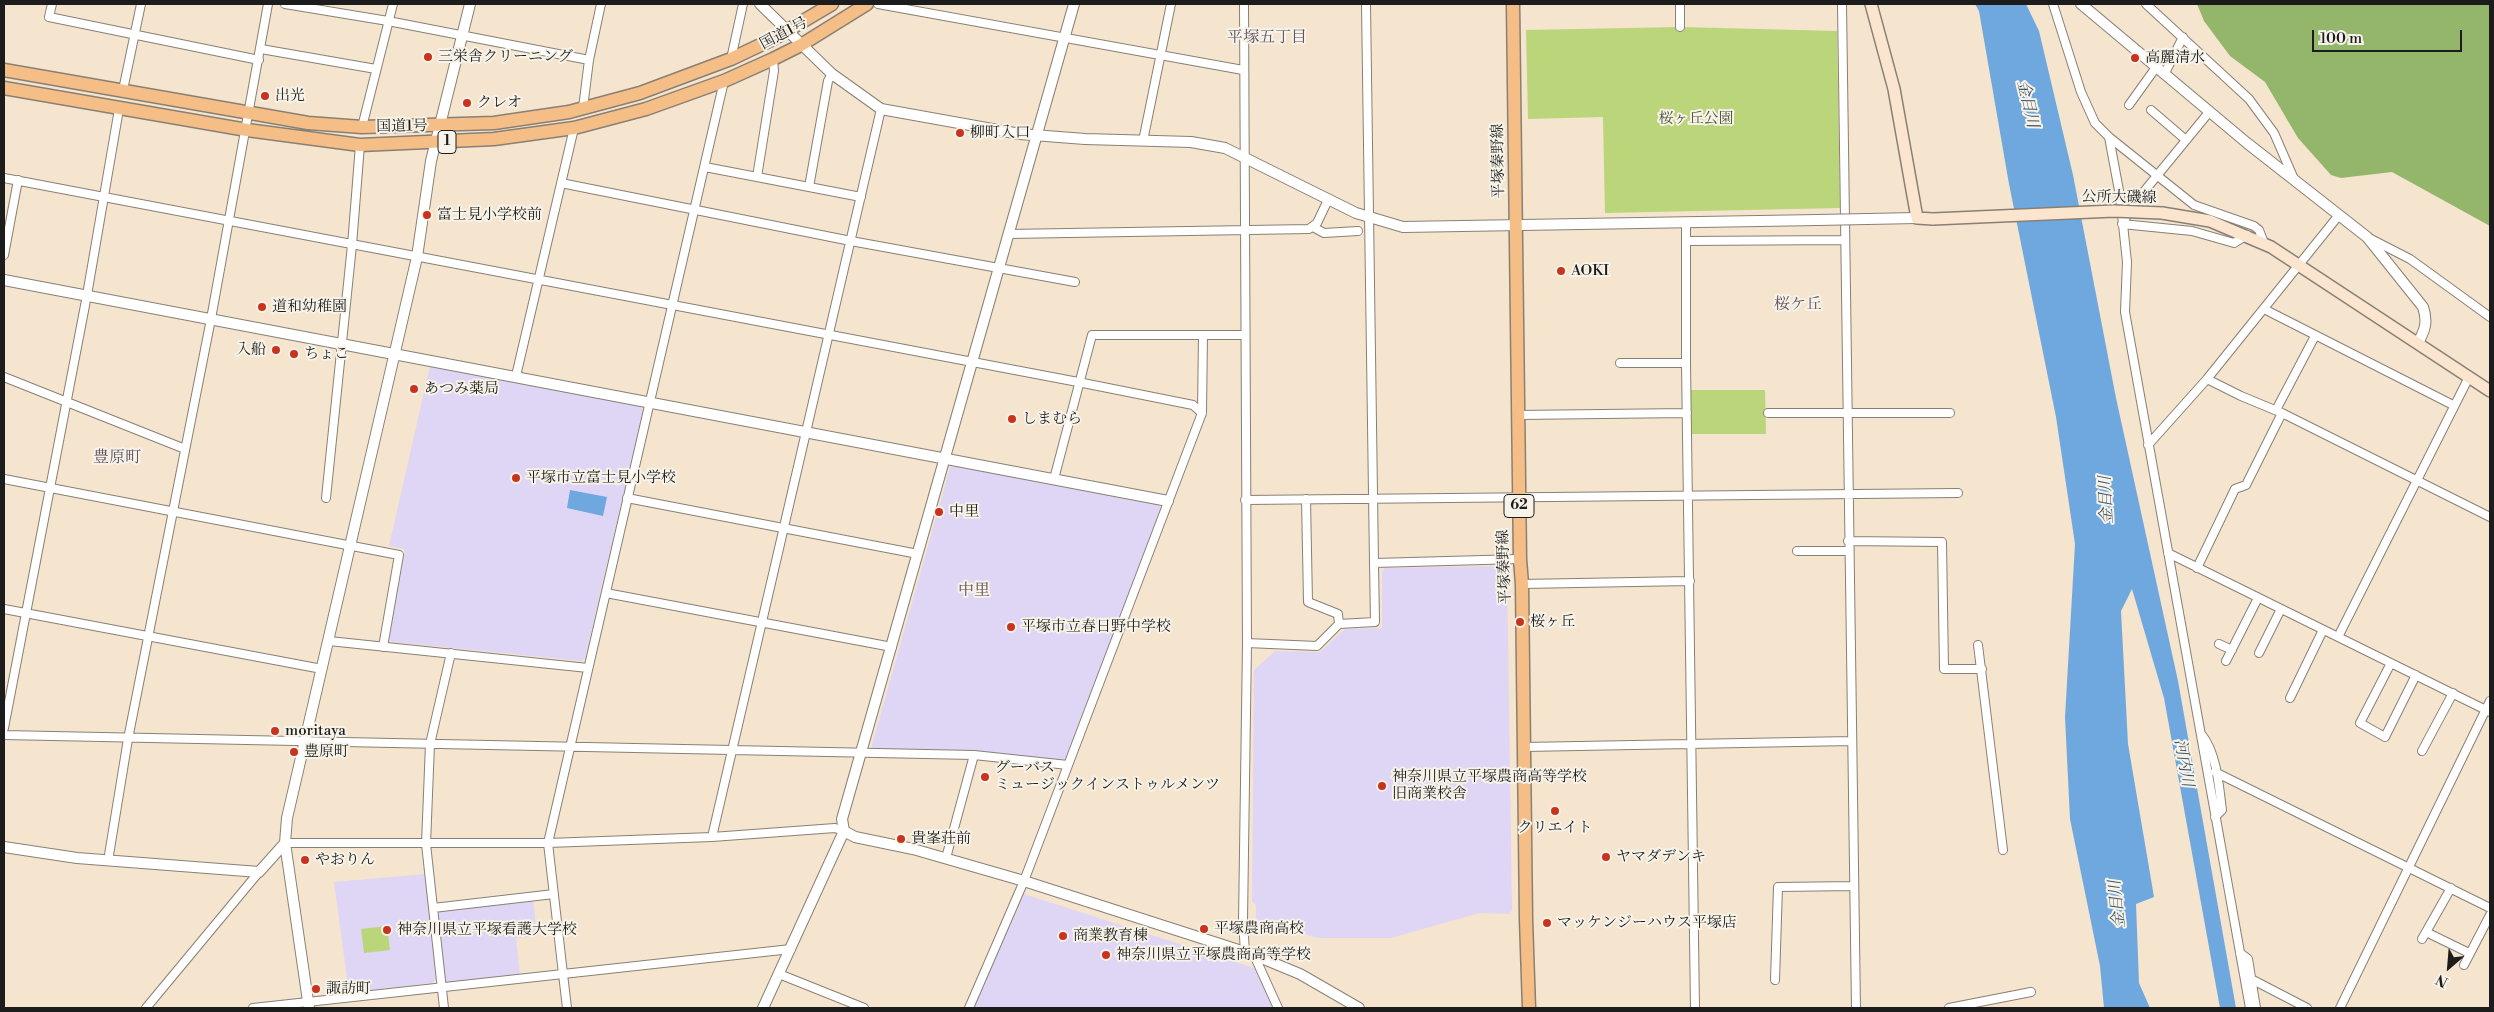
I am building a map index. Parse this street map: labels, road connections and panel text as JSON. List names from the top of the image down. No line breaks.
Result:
{"streets":{"main road":["国道1号","1","平塚秦野線","公所大磯線","62"]},"districts":["平塚五丁目","桜ケ丘","豊原町","中里"],"water":["金目川","河内川"],"parks":["桜ヶ丘公園"],"places":["三栄舎クリーニング","高麗清水","出光","クレオ","柳町入口","富士見小学校前","AOKI","道和幼稚園","入船","ちょこ","あつみ薬局","しまむら","平塚市立富士見小学校","中里","桜ヶ丘","平塚市立春日野中学校","moritaya","豊原町","グーバス ミュージックインストゥルメンツ","神奈川県立平塚農商高等学校 旧商業校舎","クリエイト","貴峯荘前","ヤマダデンキ","やおりん","マッケンジーハウス平塚店","平塚農商高校","神奈川県立平塚看護大学校","商業教育棟","神奈川県立平塚農商高等学校","諏訪町"],"scale_bar":"100 m","north":"bottom left"}
